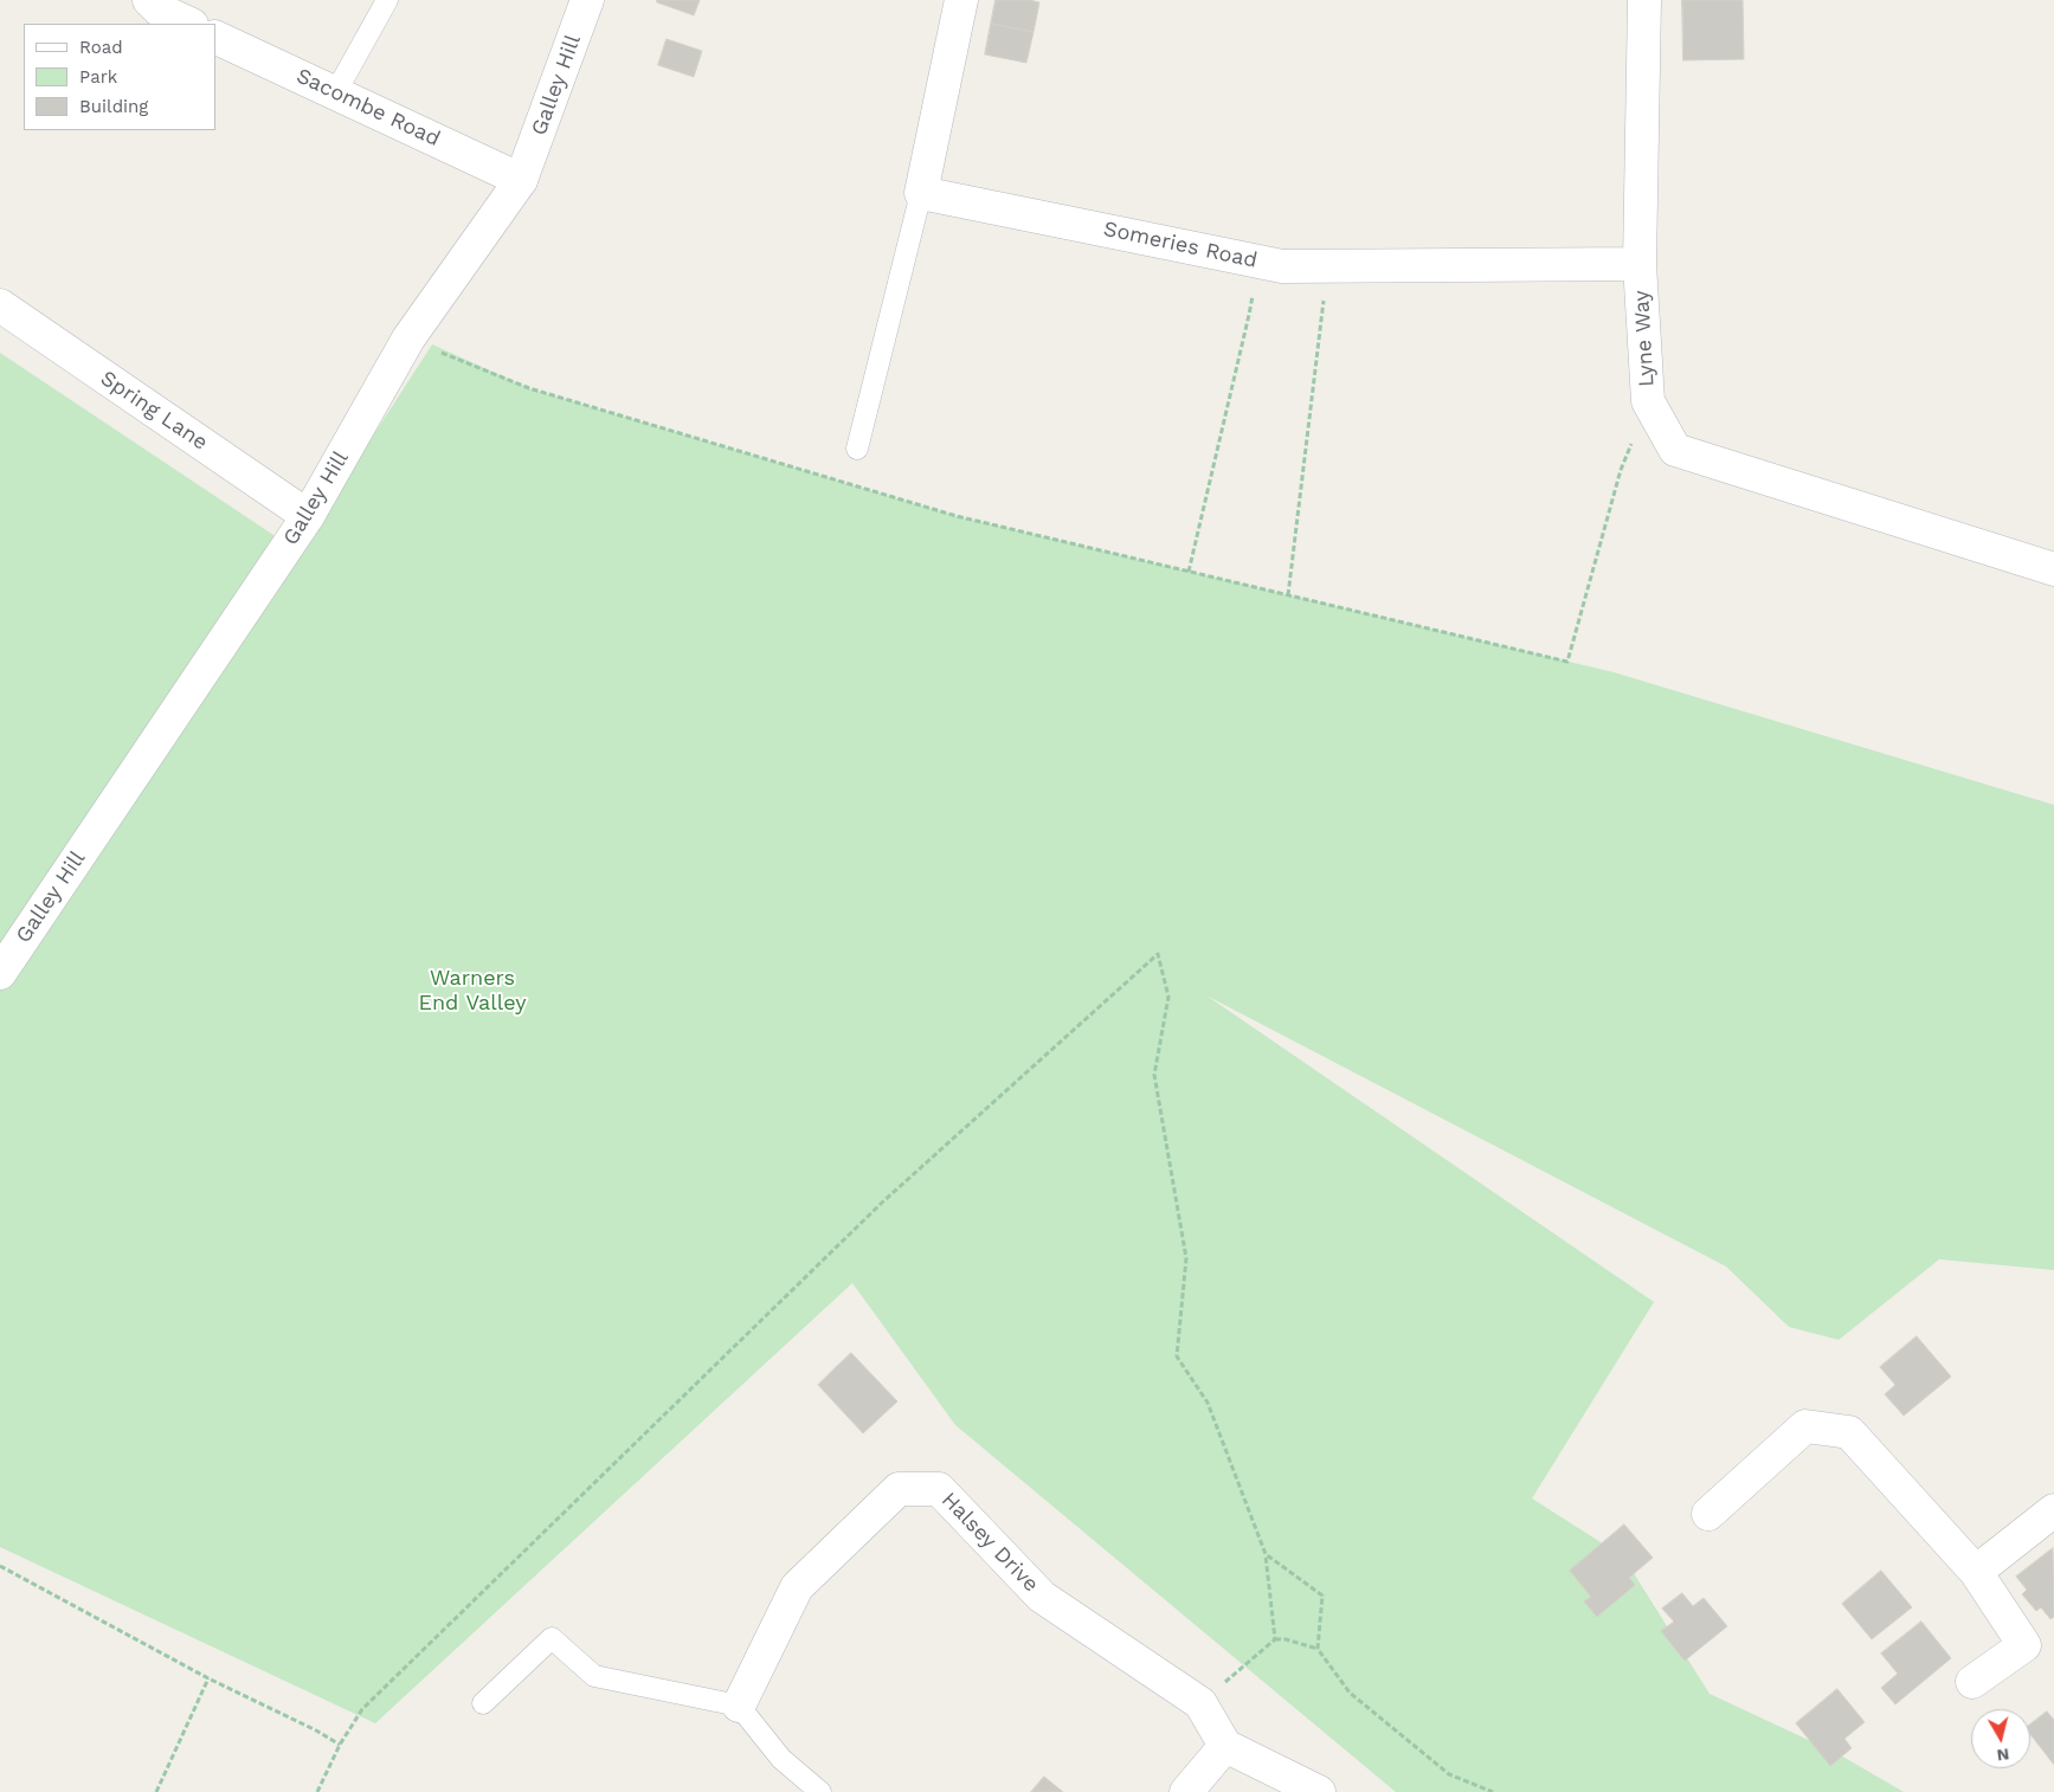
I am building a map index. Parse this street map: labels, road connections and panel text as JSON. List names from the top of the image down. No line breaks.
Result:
{"streets":{"street":["Galley Hill","Sacombe Road","Someries Road","Lyne Way","Spring Lane","Halsey Drive"]},"crossings":[["Galley Hill","Sacombe Road"],["Galley Hill","Spring Lane"],["Someries Road","Lyne Way"]],"parks":["Warners End Valley"],"legend":["Road","Park","Building"],"north":"bottom"}
